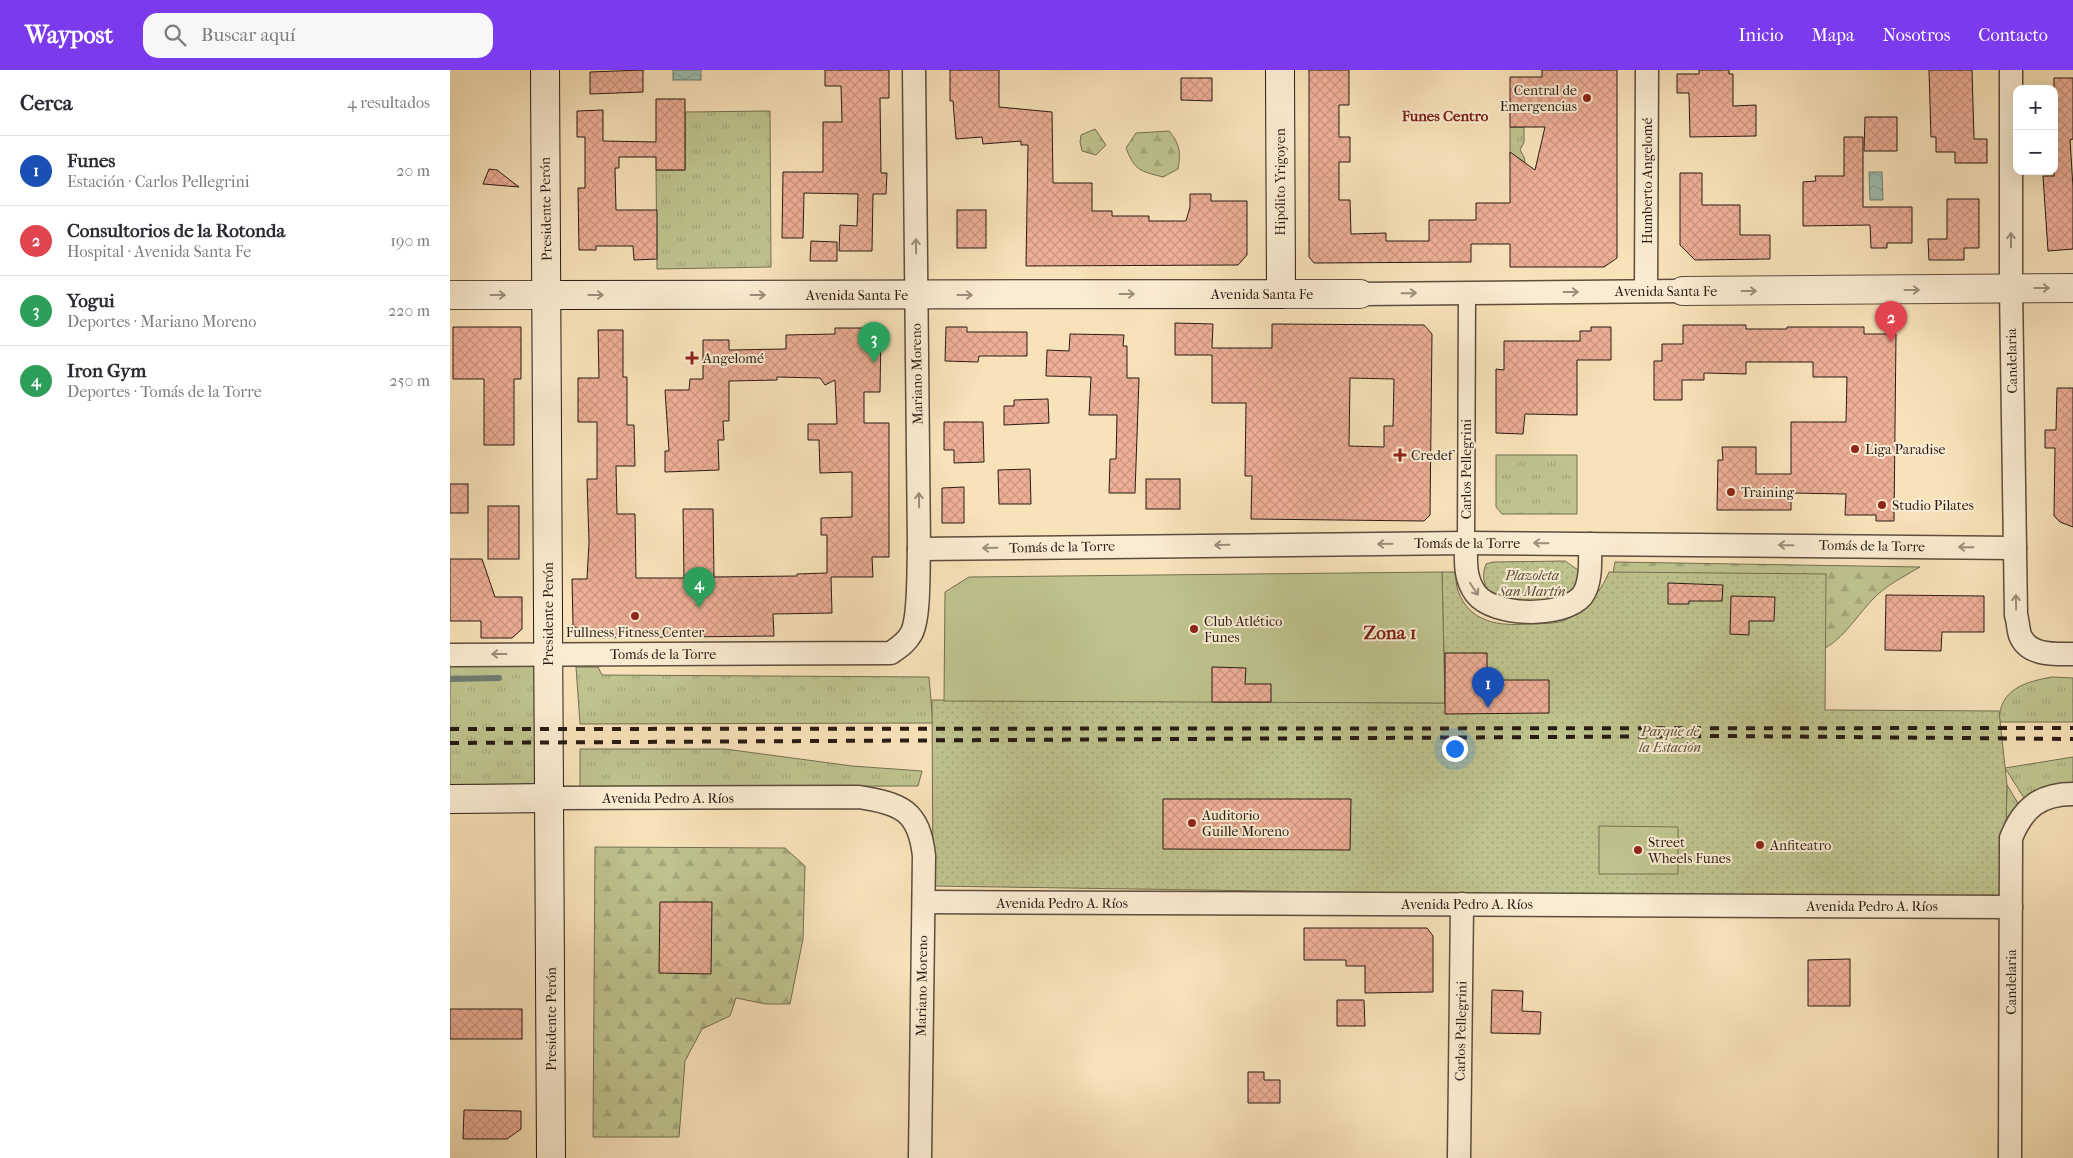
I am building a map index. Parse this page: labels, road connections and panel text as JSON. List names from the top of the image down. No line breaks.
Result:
{"streets":{"main road":["Hipólito Yrigoyen","Presidente Perón","Avenida Santa Fe","Avenida Pedro A. Ríos"],"street":["Humberto Angelomé","Candelaria","Mariano Moreno","Carlos Pellegrini","Tomás de la Torre"]},"crossings":[["Humberto Angelomé","Avenida Santa Fe"],["Hipólito Yrigoyen","Avenida Santa Fe"],["Presidente Perón","Avenida Santa Fe"],["Presidente Perón","Tomás de la Torre"],["Presidente Perón","Avenida Pedro A. Ríos"],["Avenida Santa Fe","Candelaria"],["Avenida Santa Fe","Mariano Moreno"],["Avenida Santa Fe","Carlos Pellegrini"],["Candelaria","Tomás de la Torre"],["Candelaria","Avenida Pedro A. Ríos"],["Mariano Moreno","Tomás de la Torre"],["Mariano Moreno","Avenida Pedro A. Ríos"],["Carlos Pellegrini","Tomás de la Torre"],["Carlos Pellegrini","Avenida Pedro A. Ríos"]],"one_way":["Avenida Santa Fe","Mariano Moreno","Tomás de la Torre"],"districts":["Funes Centro","Zona 1"],"parks":["Plazoleta San Martín","Parque de la Estación"],"places":{"other":["Central de Emergencias","Liga Paradise","Training","Studio Pilates","Fullness Fitness Center","Club Atlético Funes","Auditorio Guille Moreno","Anfiteatro","Street Wheels Funes"],"health":["Angelomé","Credef"]},"page":{"header":"Waypost","search":"Buscar aquí","nav":["Inicio","Mapa","Nosotros","Contacto"],"heading":["Cerca","4 resultados"],"map_buttons":["+","−"],"list":[{"mark":"1","name":"Funes","note":"Estación · Carlos Pellegrini","value":"20 m"},{"mark":"2","name":"Consultorios de la Rotonda","note":"Hospital · Avenida Santa Fe","value":"190 m"},{"mark":"3","name":"Yogui","note":"Deportes · Mariano Moreno","value":"220 m"},{"mark":"4","name":"Iron Gym","note":"Deportes · Tomás de la Torre","value":"250 m"}],"pins":["2","3","4","1"]}}
